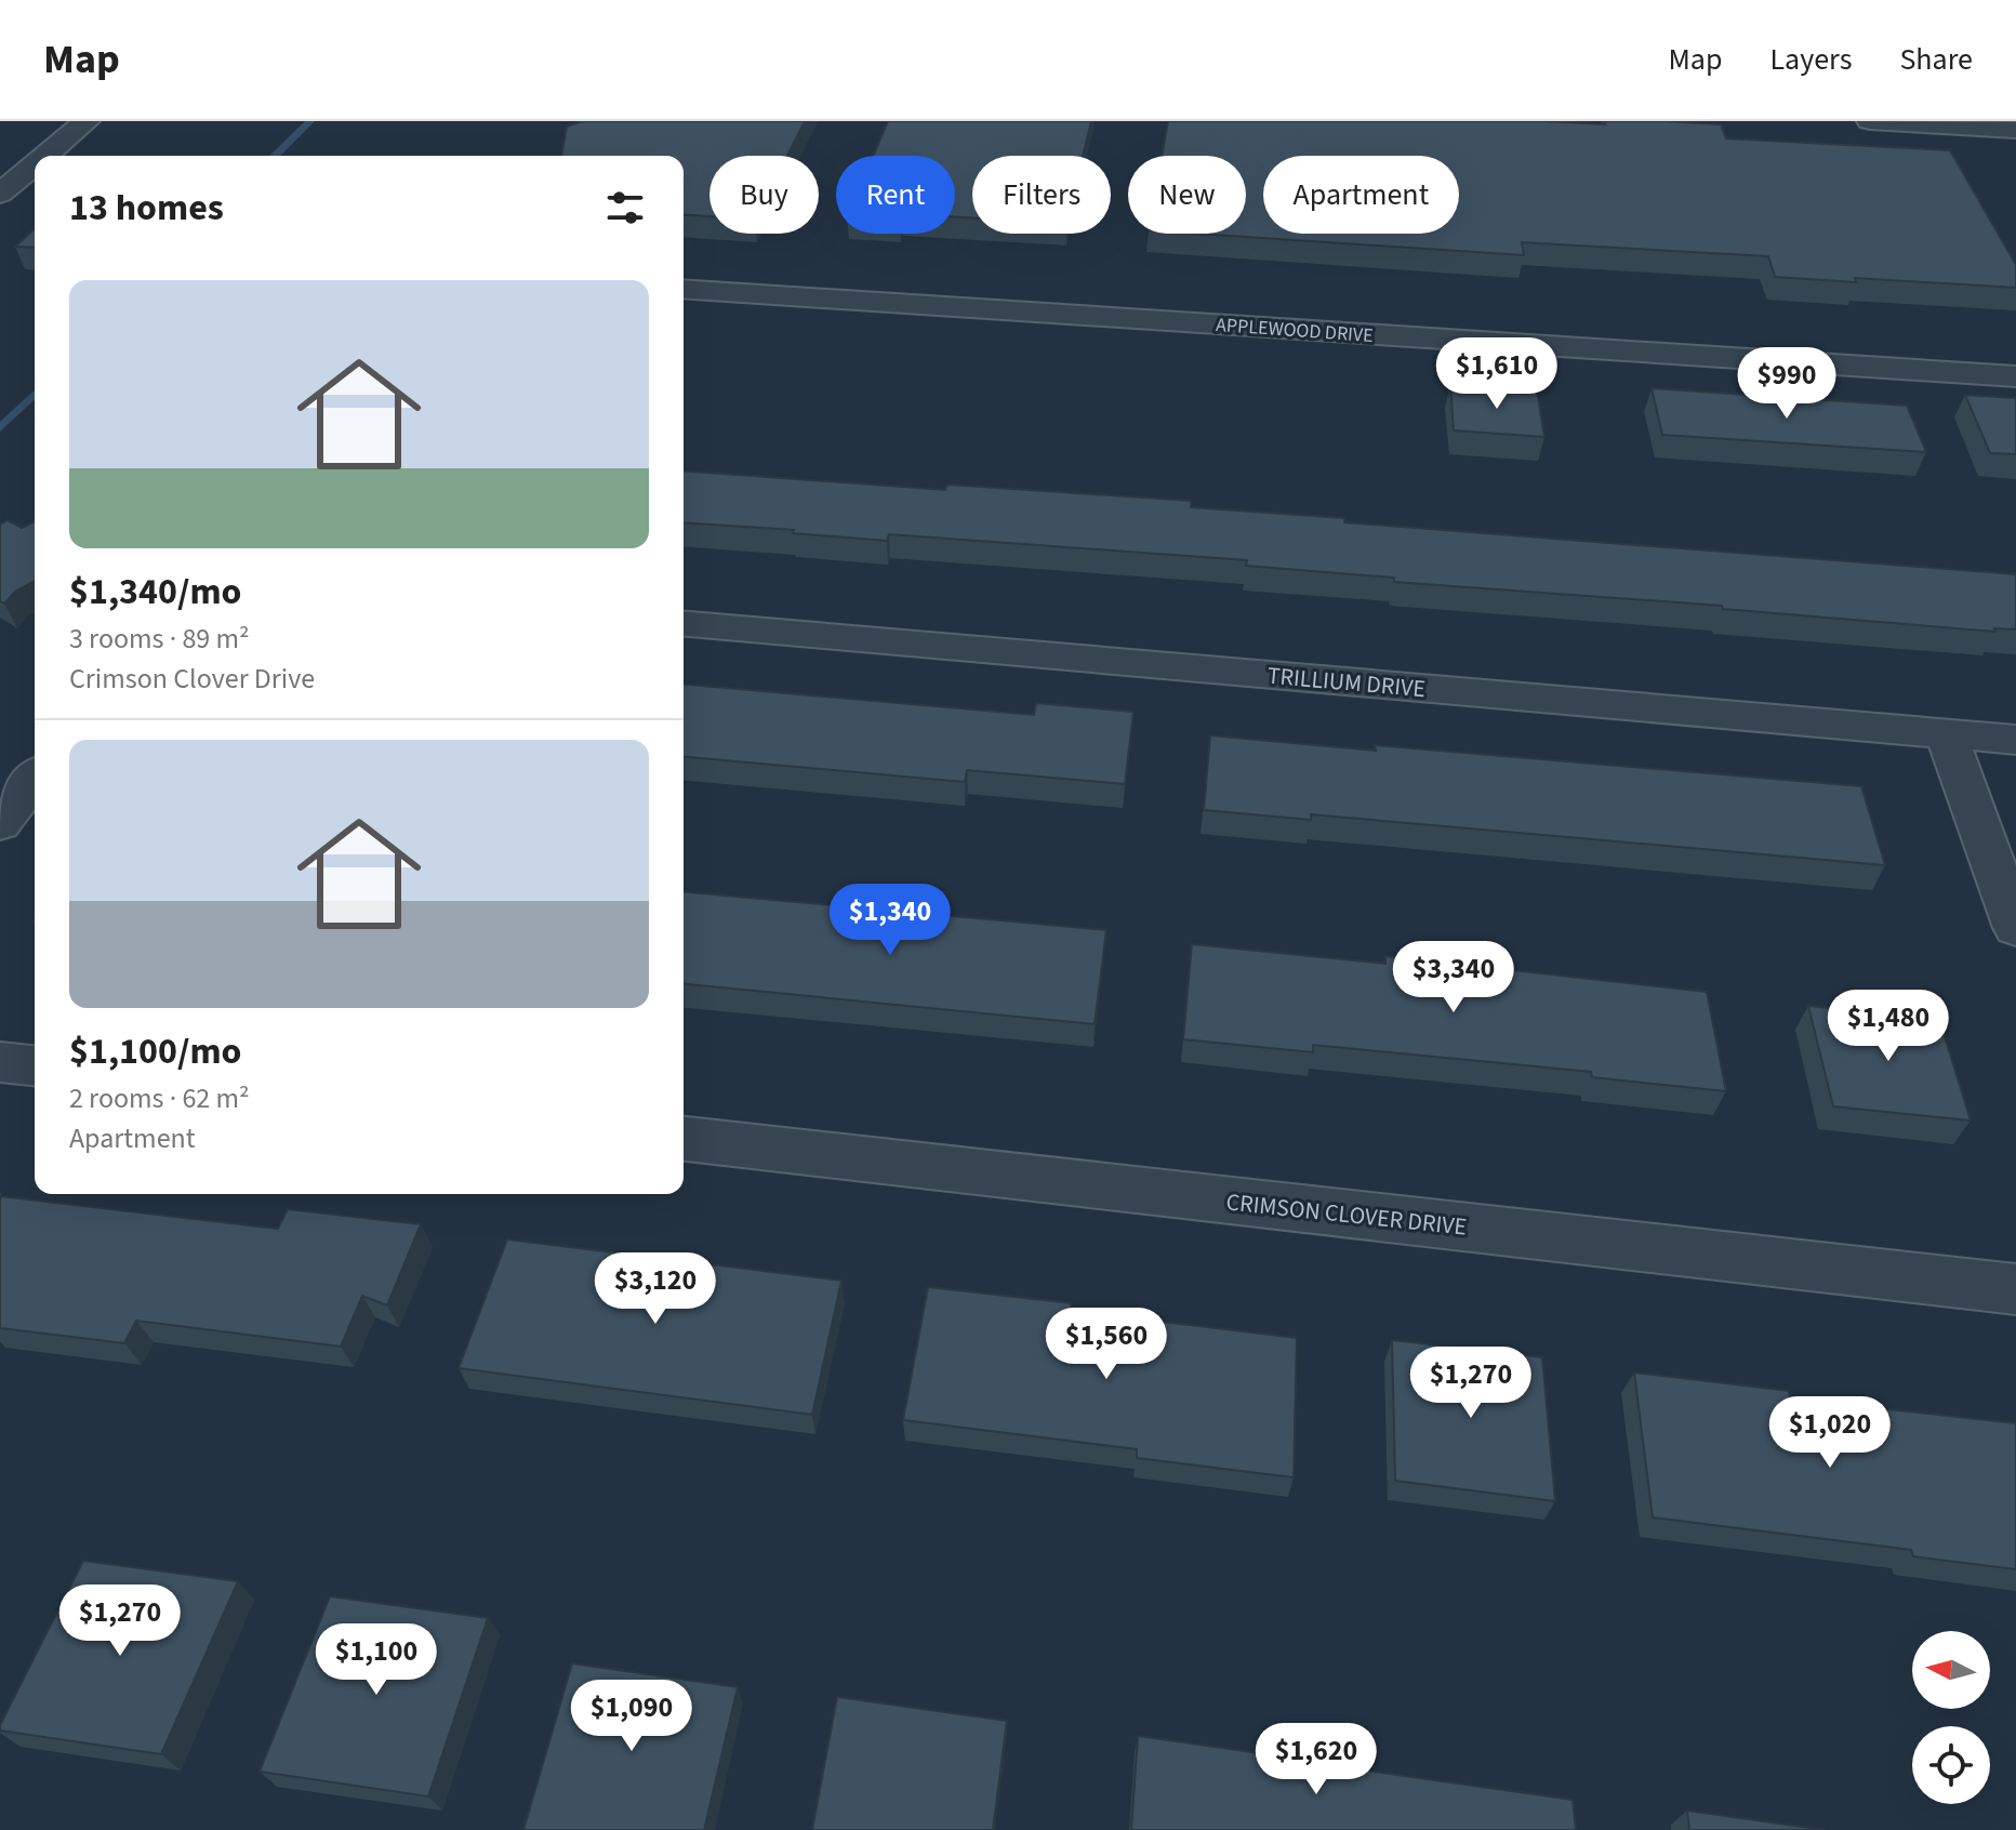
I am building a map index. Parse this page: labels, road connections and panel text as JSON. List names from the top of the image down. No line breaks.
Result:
{"streets":{"street":["APPLEWOOD DRIVE","TRILLIUM DRIVE","CRIMSON CLOVER DRIVE"]},"north":"left","page":{"header":"Map","nav":["Map","Layers","Share"],"chip":["Buy","Rent","Filters","New","Apartment"],"heading":"13 homes","list":[{"name":"$1,340/mo","note":"3 rooms · 89 m² · Crimson Clover Drive"},{"name":"$1,100/mo","note":"2 rooms · 62 m² · Apartment"}],"price":["$1,610","$990","$1,340","$3,340","$1,480","$3,120","$1,560","$1,270","$1,020","$1,270","$1,100","$1,090","$1,620"]}}
